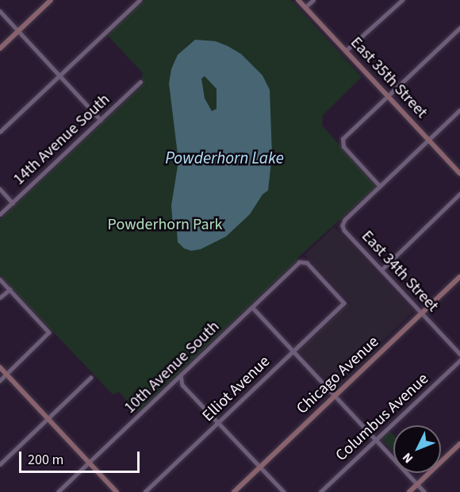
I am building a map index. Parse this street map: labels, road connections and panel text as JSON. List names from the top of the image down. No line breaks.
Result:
{"streets":{"street":["East 35th Street","14th Avenue South","East 34th Street","10th Avenue South","Chicago Avenue","Elliot Avenue","Columbus Avenue"]},"crossings":[["East 34th Street","Chicago Avenue"],["10th Avenue South","Elliot Avenue"]],"water":["Powderhorn Lake"],"parks":["Powderhorn Park"],"scale_bar":"200 m","north":"bottom left"}
